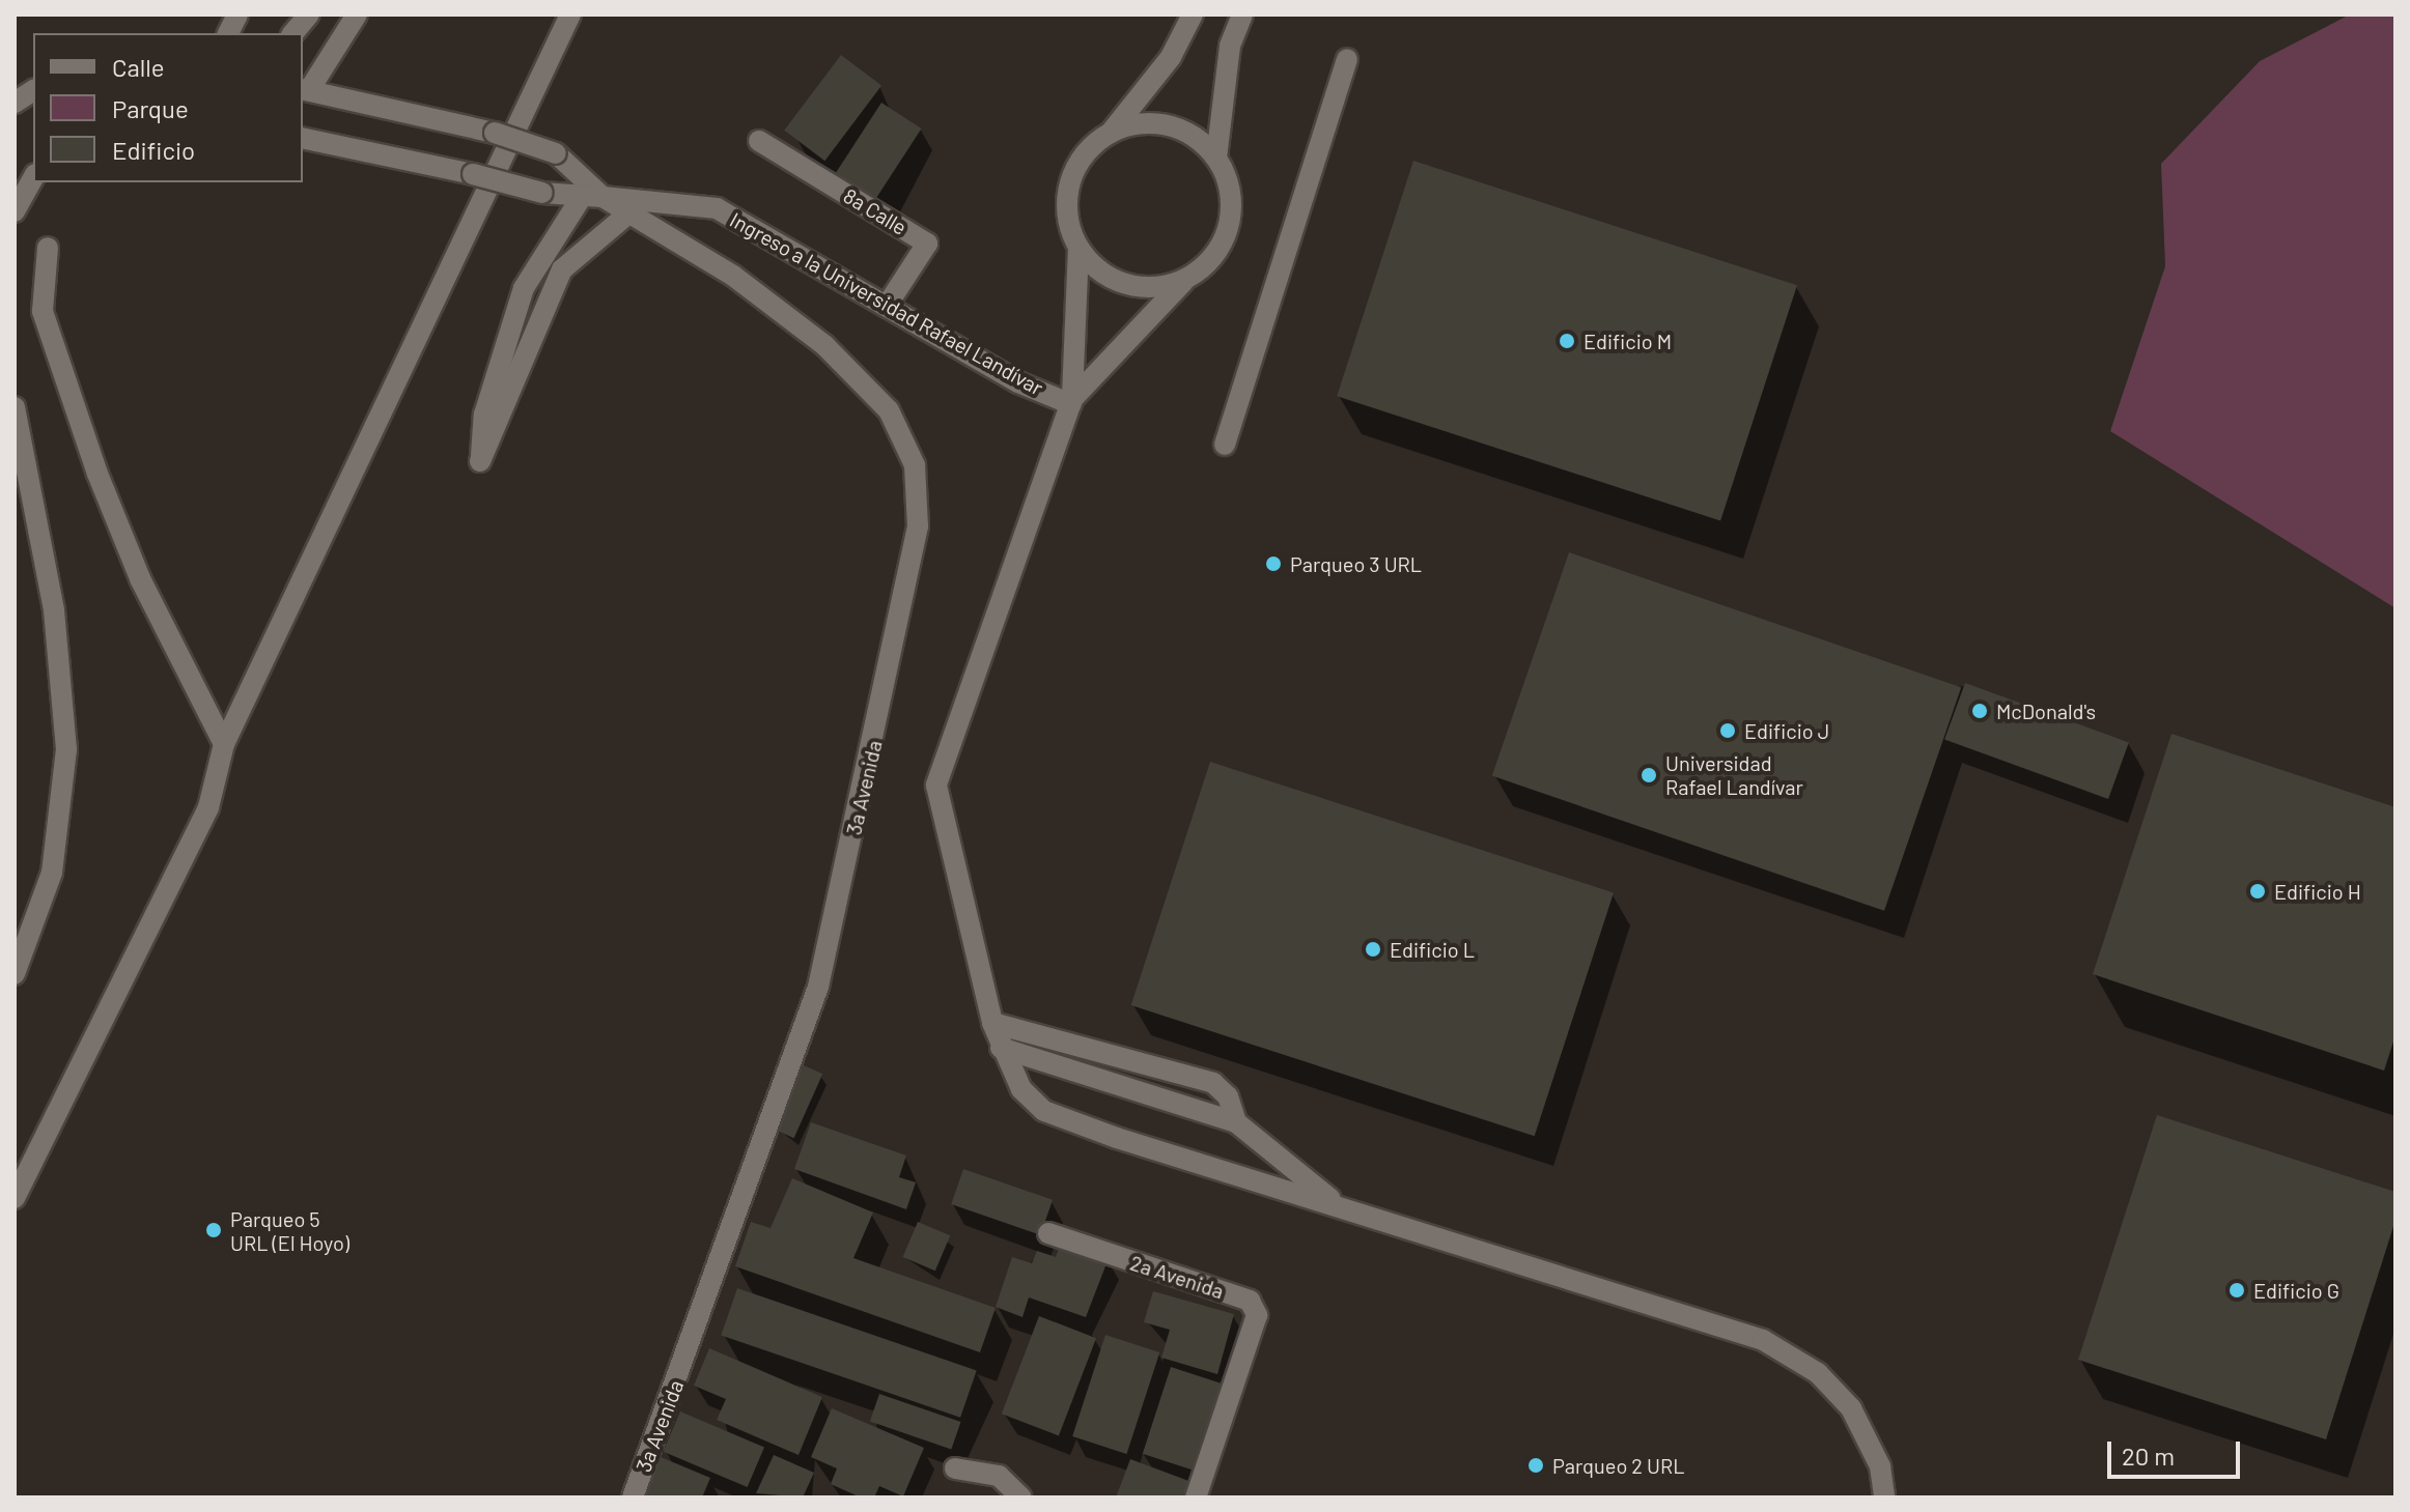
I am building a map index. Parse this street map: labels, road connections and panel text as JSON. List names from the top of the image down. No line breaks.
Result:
{"streets":{"street":["8a Calle","Ingreso a la Universidad Rafael Landívar","3a Avenida","2a Avenida"]},"crossings":[["8a Calle","Ingreso a la Universidad Rafael Landívar"],["Ingreso a la Universidad Rafael Landívar","3a Avenida"]],"places":["Edificio M","Parqueo 3 URL","McDonald's","Edificio J","Universidad Rafael Landívar","Edificio H","Edificio L","Parqueo 5 URL (El Hoyo)","Edificio G","Parqueo 2 URL"],"legend":["Calle","Parque","Edificio"],"scale_bar":"20 m"}
